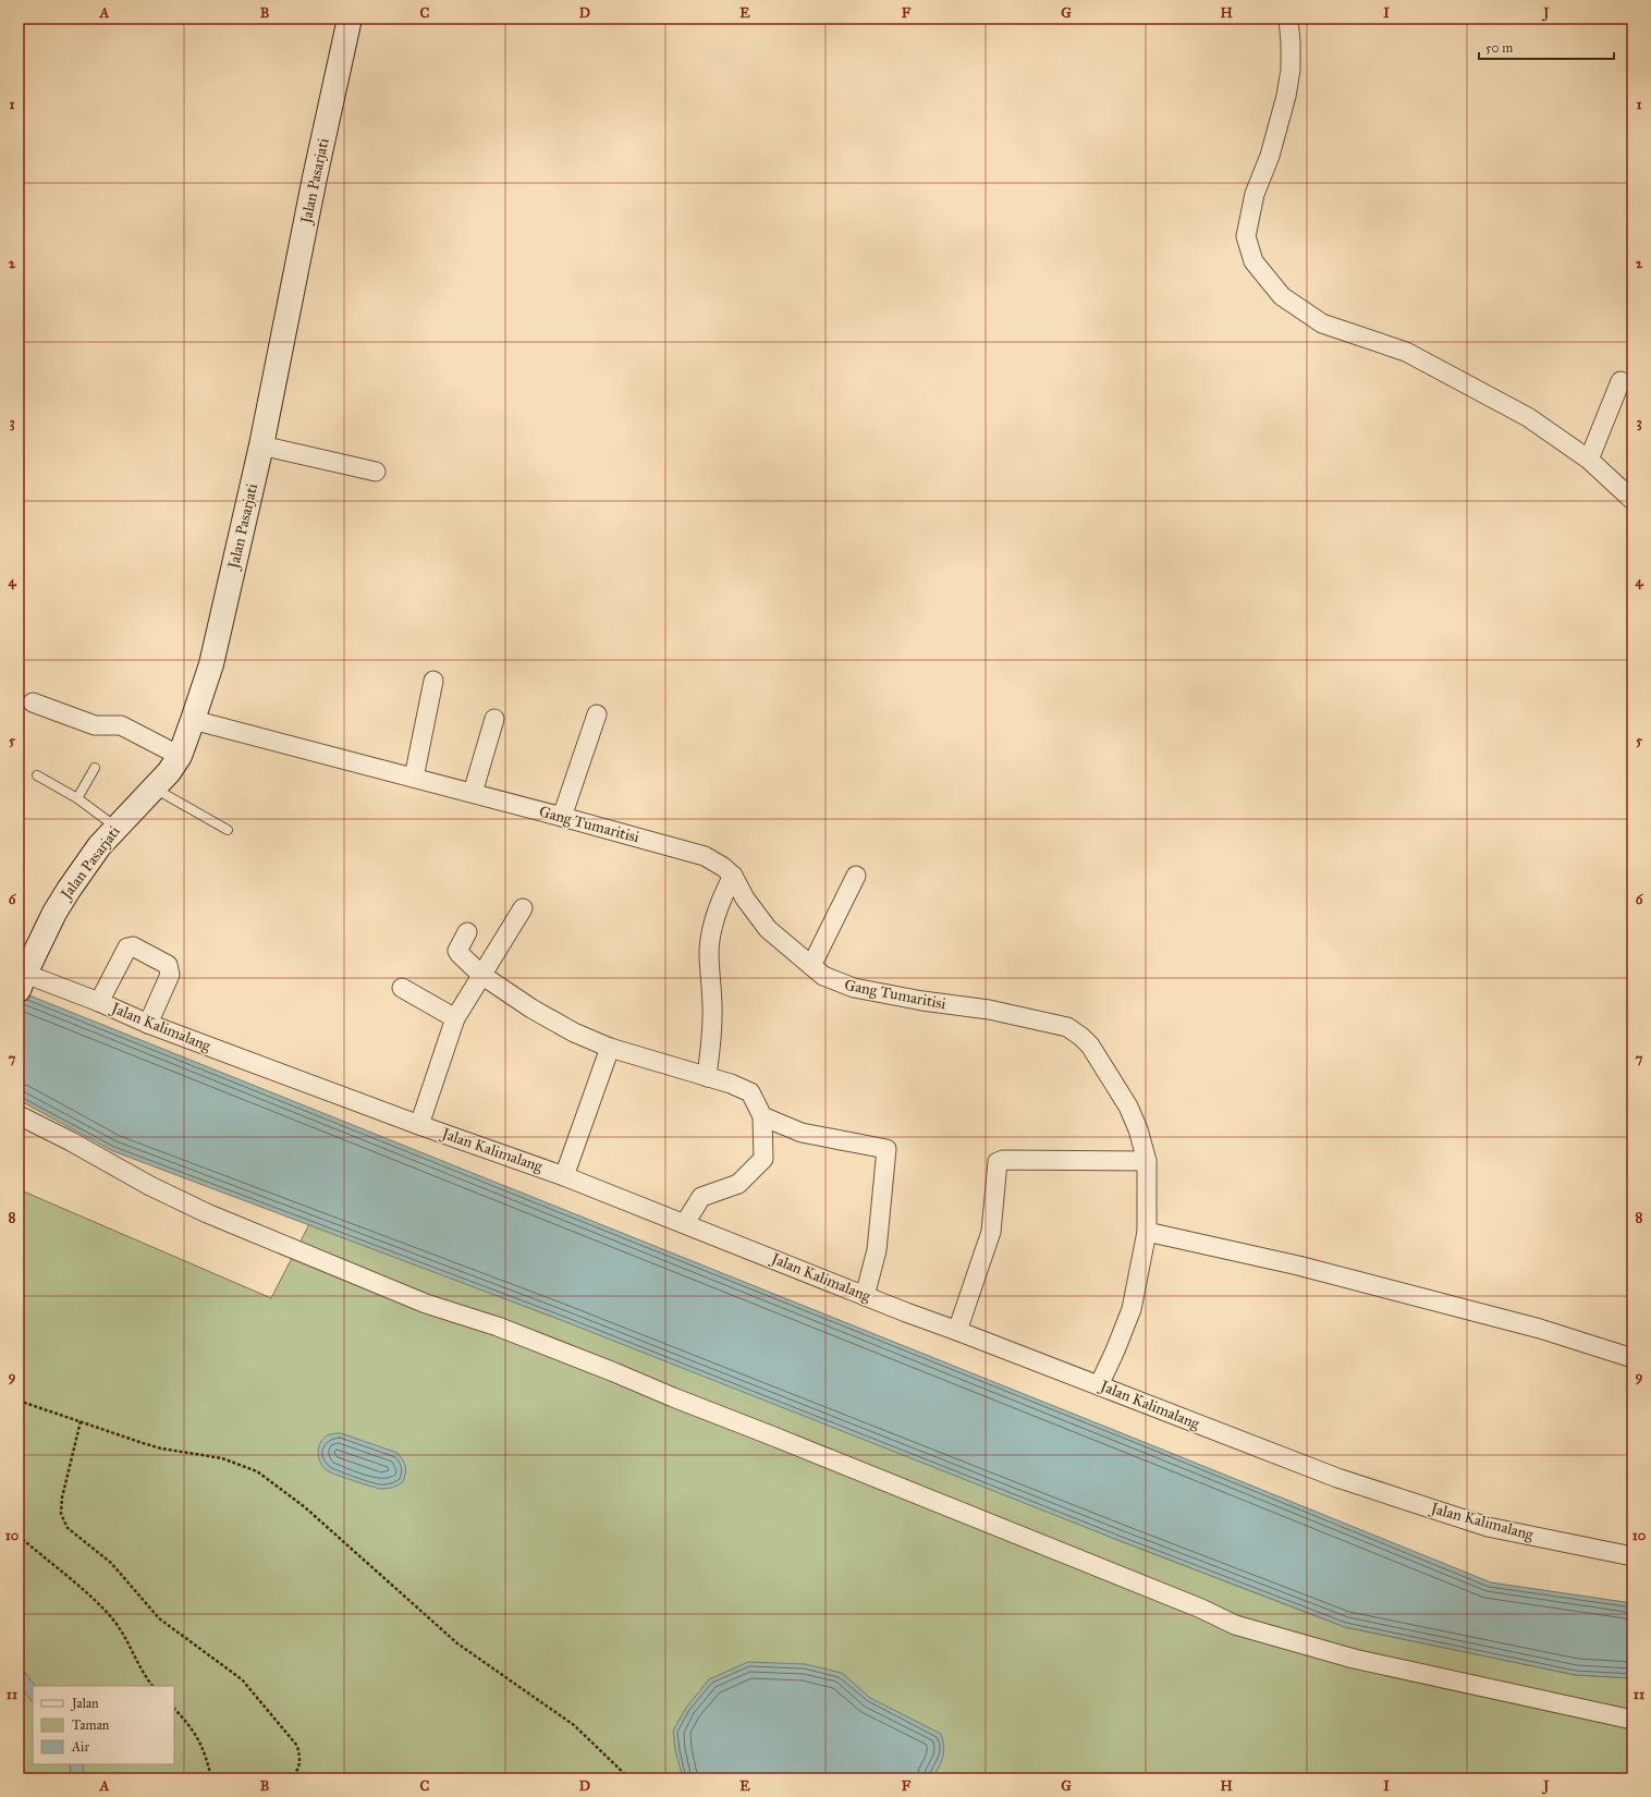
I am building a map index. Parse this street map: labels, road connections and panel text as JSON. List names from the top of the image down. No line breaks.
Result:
{"streets":{"main road":["Jalan Pasarjati"],"street":["Gang Tumaritisi","Jalan Kalimalang"]},"crossings":[["Jalan Pasarjati","Gang Tumaritisi"],["Jalan Pasarjati","Jalan Kalimalang"],["Gang Tumaritisi","Jalan Kalimalang"]],"legend":["Jalan","Taman","Air"],"scale_bar":"50 m","grid":{"columns":["A","B","C","D","E","F","G","H","I","J"],"rows":["1","2","3","4","5","6","7","8","9","10","11"]}}
